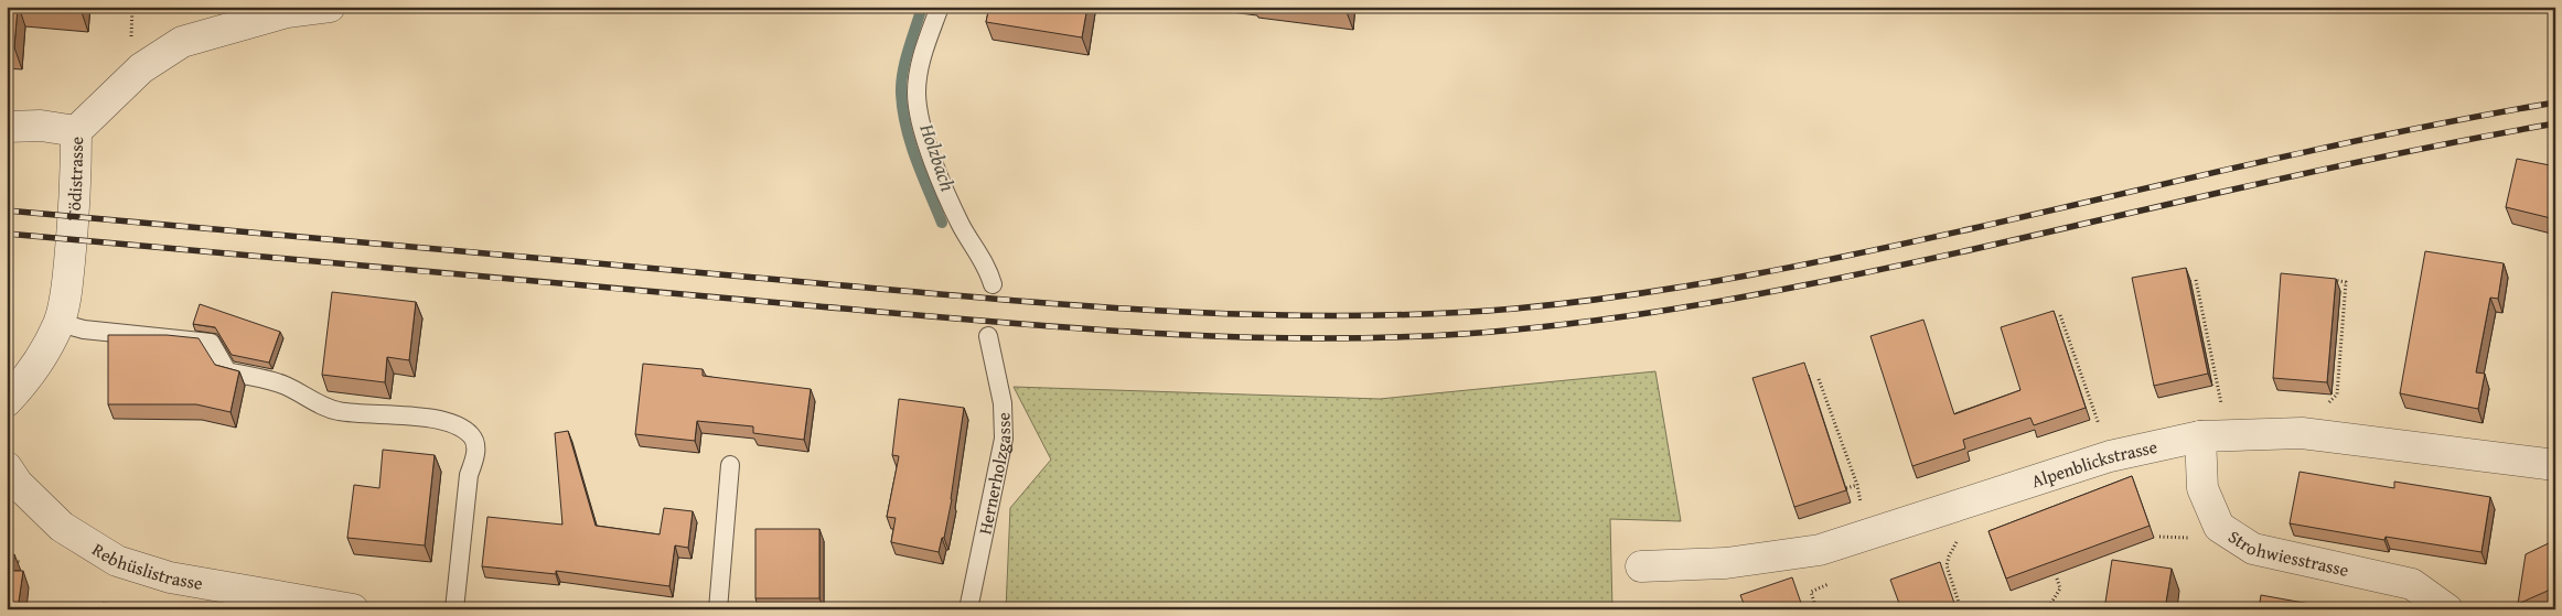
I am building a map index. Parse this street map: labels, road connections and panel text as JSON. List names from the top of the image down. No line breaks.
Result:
{"streets":{"street":["Tödistrasse","Alpenblickstrasse","Strohwiesstrasse","Rebhüslistrasse"],"lane":["Hernerholzgasse"]},"crossings":[["Alpenblickstrasse","Strohwiesstrasse"]],"water":["Holzbach"]}
